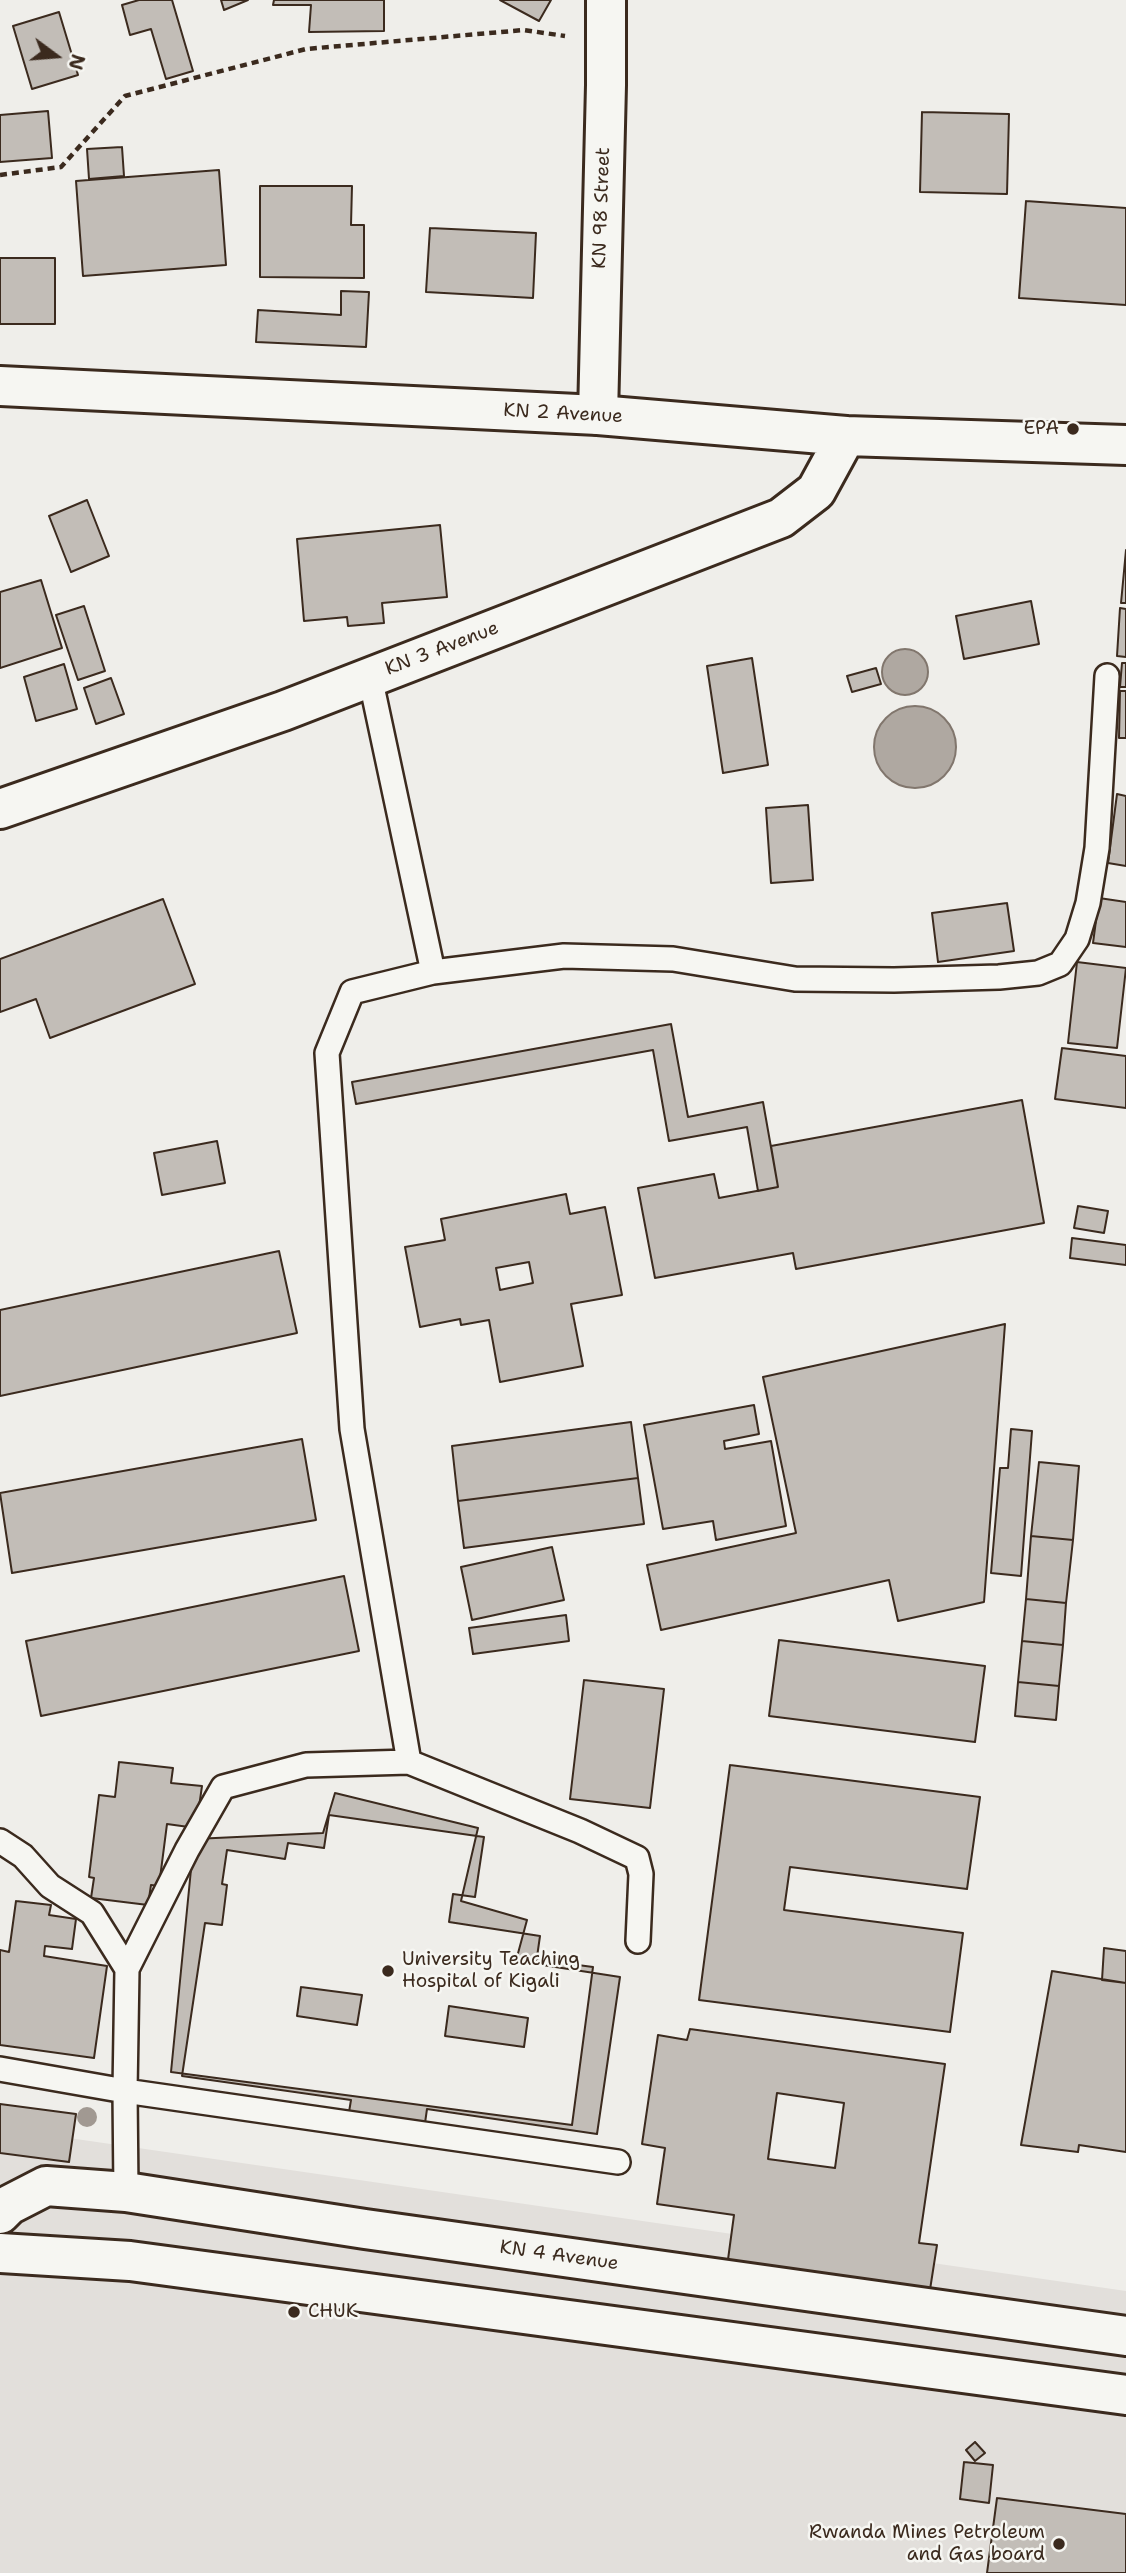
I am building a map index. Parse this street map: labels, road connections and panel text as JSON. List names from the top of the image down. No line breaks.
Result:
{"streets":{"street":["KN 98 Street","KN 2 Avenue","KN 3 Avenue","KN 4 Avenue"]},"crossings":[["KN 98 Street","KN 2 Avenue"],["KN 2 Avenue","KN 3 Avenue"]],"places":["EPA","University Teaching Hospital of Kigali","CHUK","Rwanda Mines Petroleum and Gas board"],"north":"right"}
